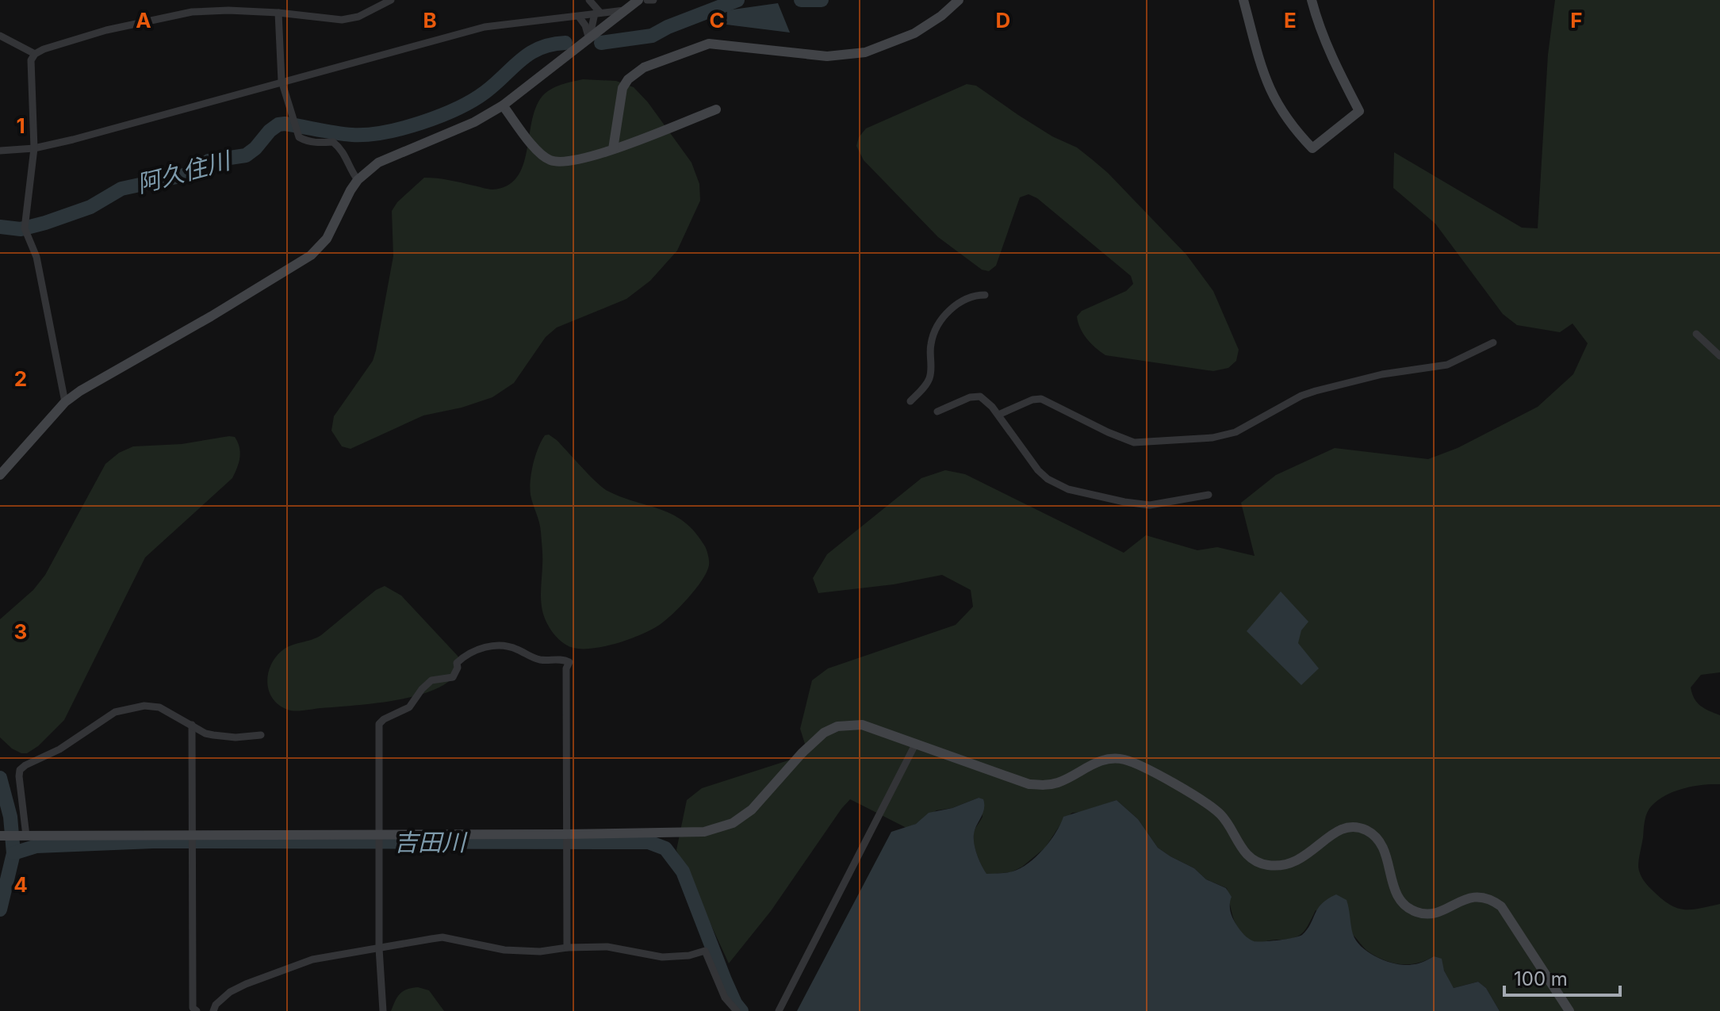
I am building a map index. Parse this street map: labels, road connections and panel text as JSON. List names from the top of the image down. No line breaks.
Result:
{"water":["阿久住川","吉田川"],"scale_bar":"100 m","grid":{"columns":["A","B","C","D","E","F"],"rows":["1","2","3","4"]}}
